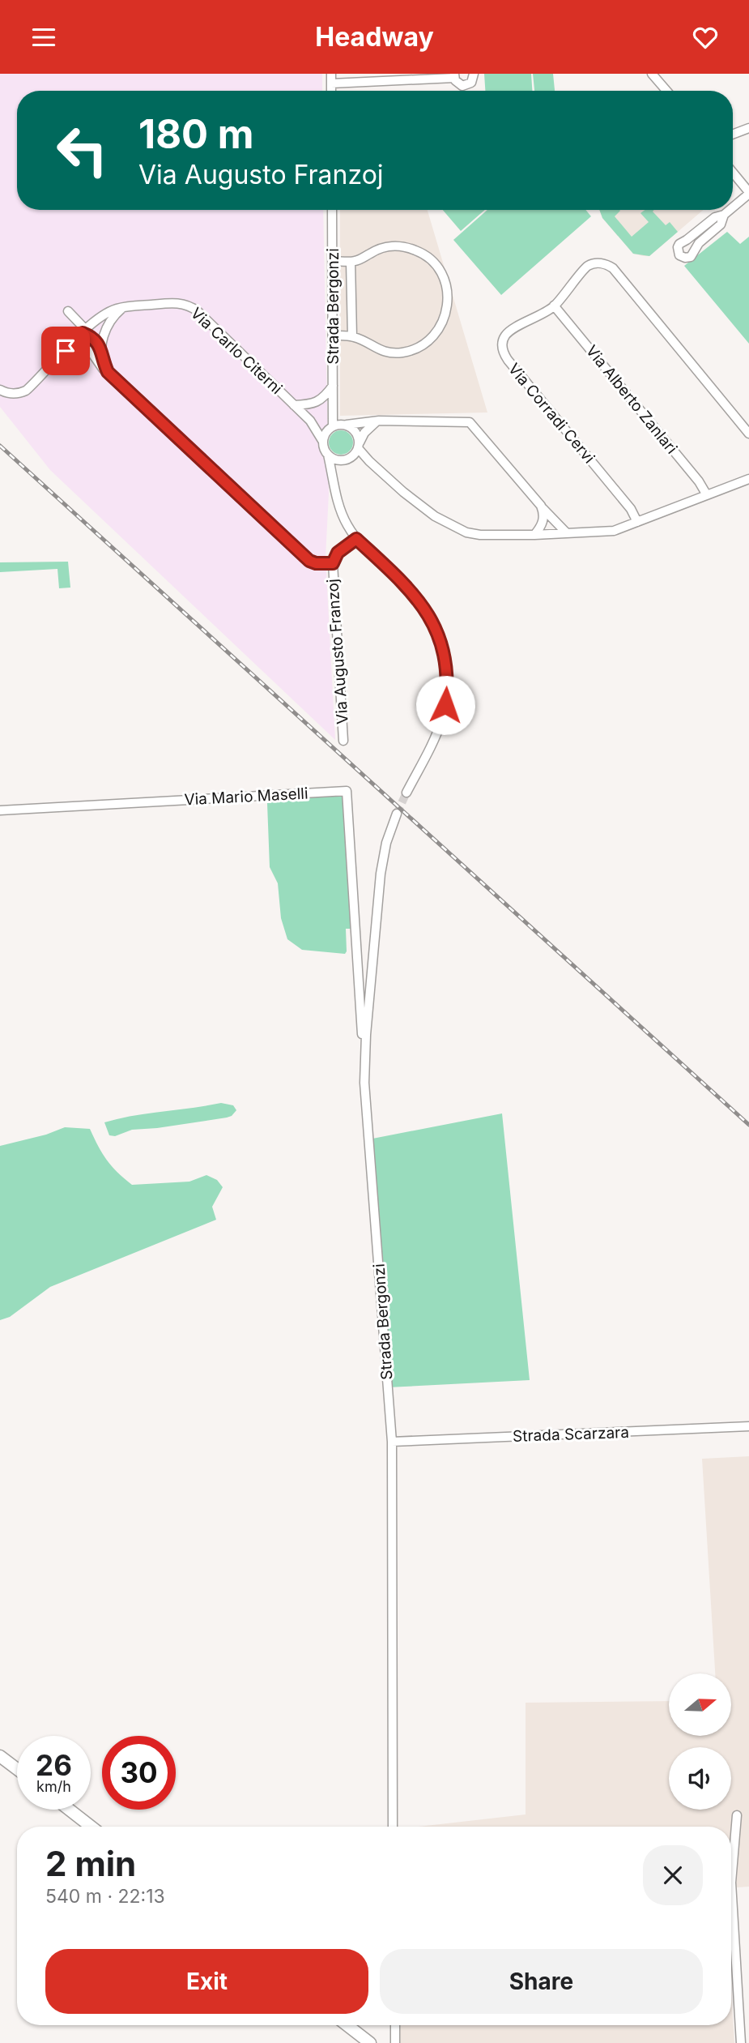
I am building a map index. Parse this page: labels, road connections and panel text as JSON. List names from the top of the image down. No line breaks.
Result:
{"streets":{"street":["Strada Bergonzi","Via Carlo Citerni","Via Alberto Zanlari","Via Corradi Cervi","Via Augusto Franzoj","Via Mario Maselli","Strada Scarzara"]},"crossings":[["Strada Bergonzi","Via Carlo Citerni"],["Strada Bergonzi","Via Mario Maselli"],["Strada Bergonzi","Strada Scarzara"],["Via Alberto Zanlari","Via Corradi Cervi"]],"north":"right","page":{"header":"Headway","turn":["180 m","Via Augusto Franzoj"],"speed":"26 km/h","limit":"30","heading":["2 min","540 m · 22:13"],"buttons":["Exit","Share"]}}
